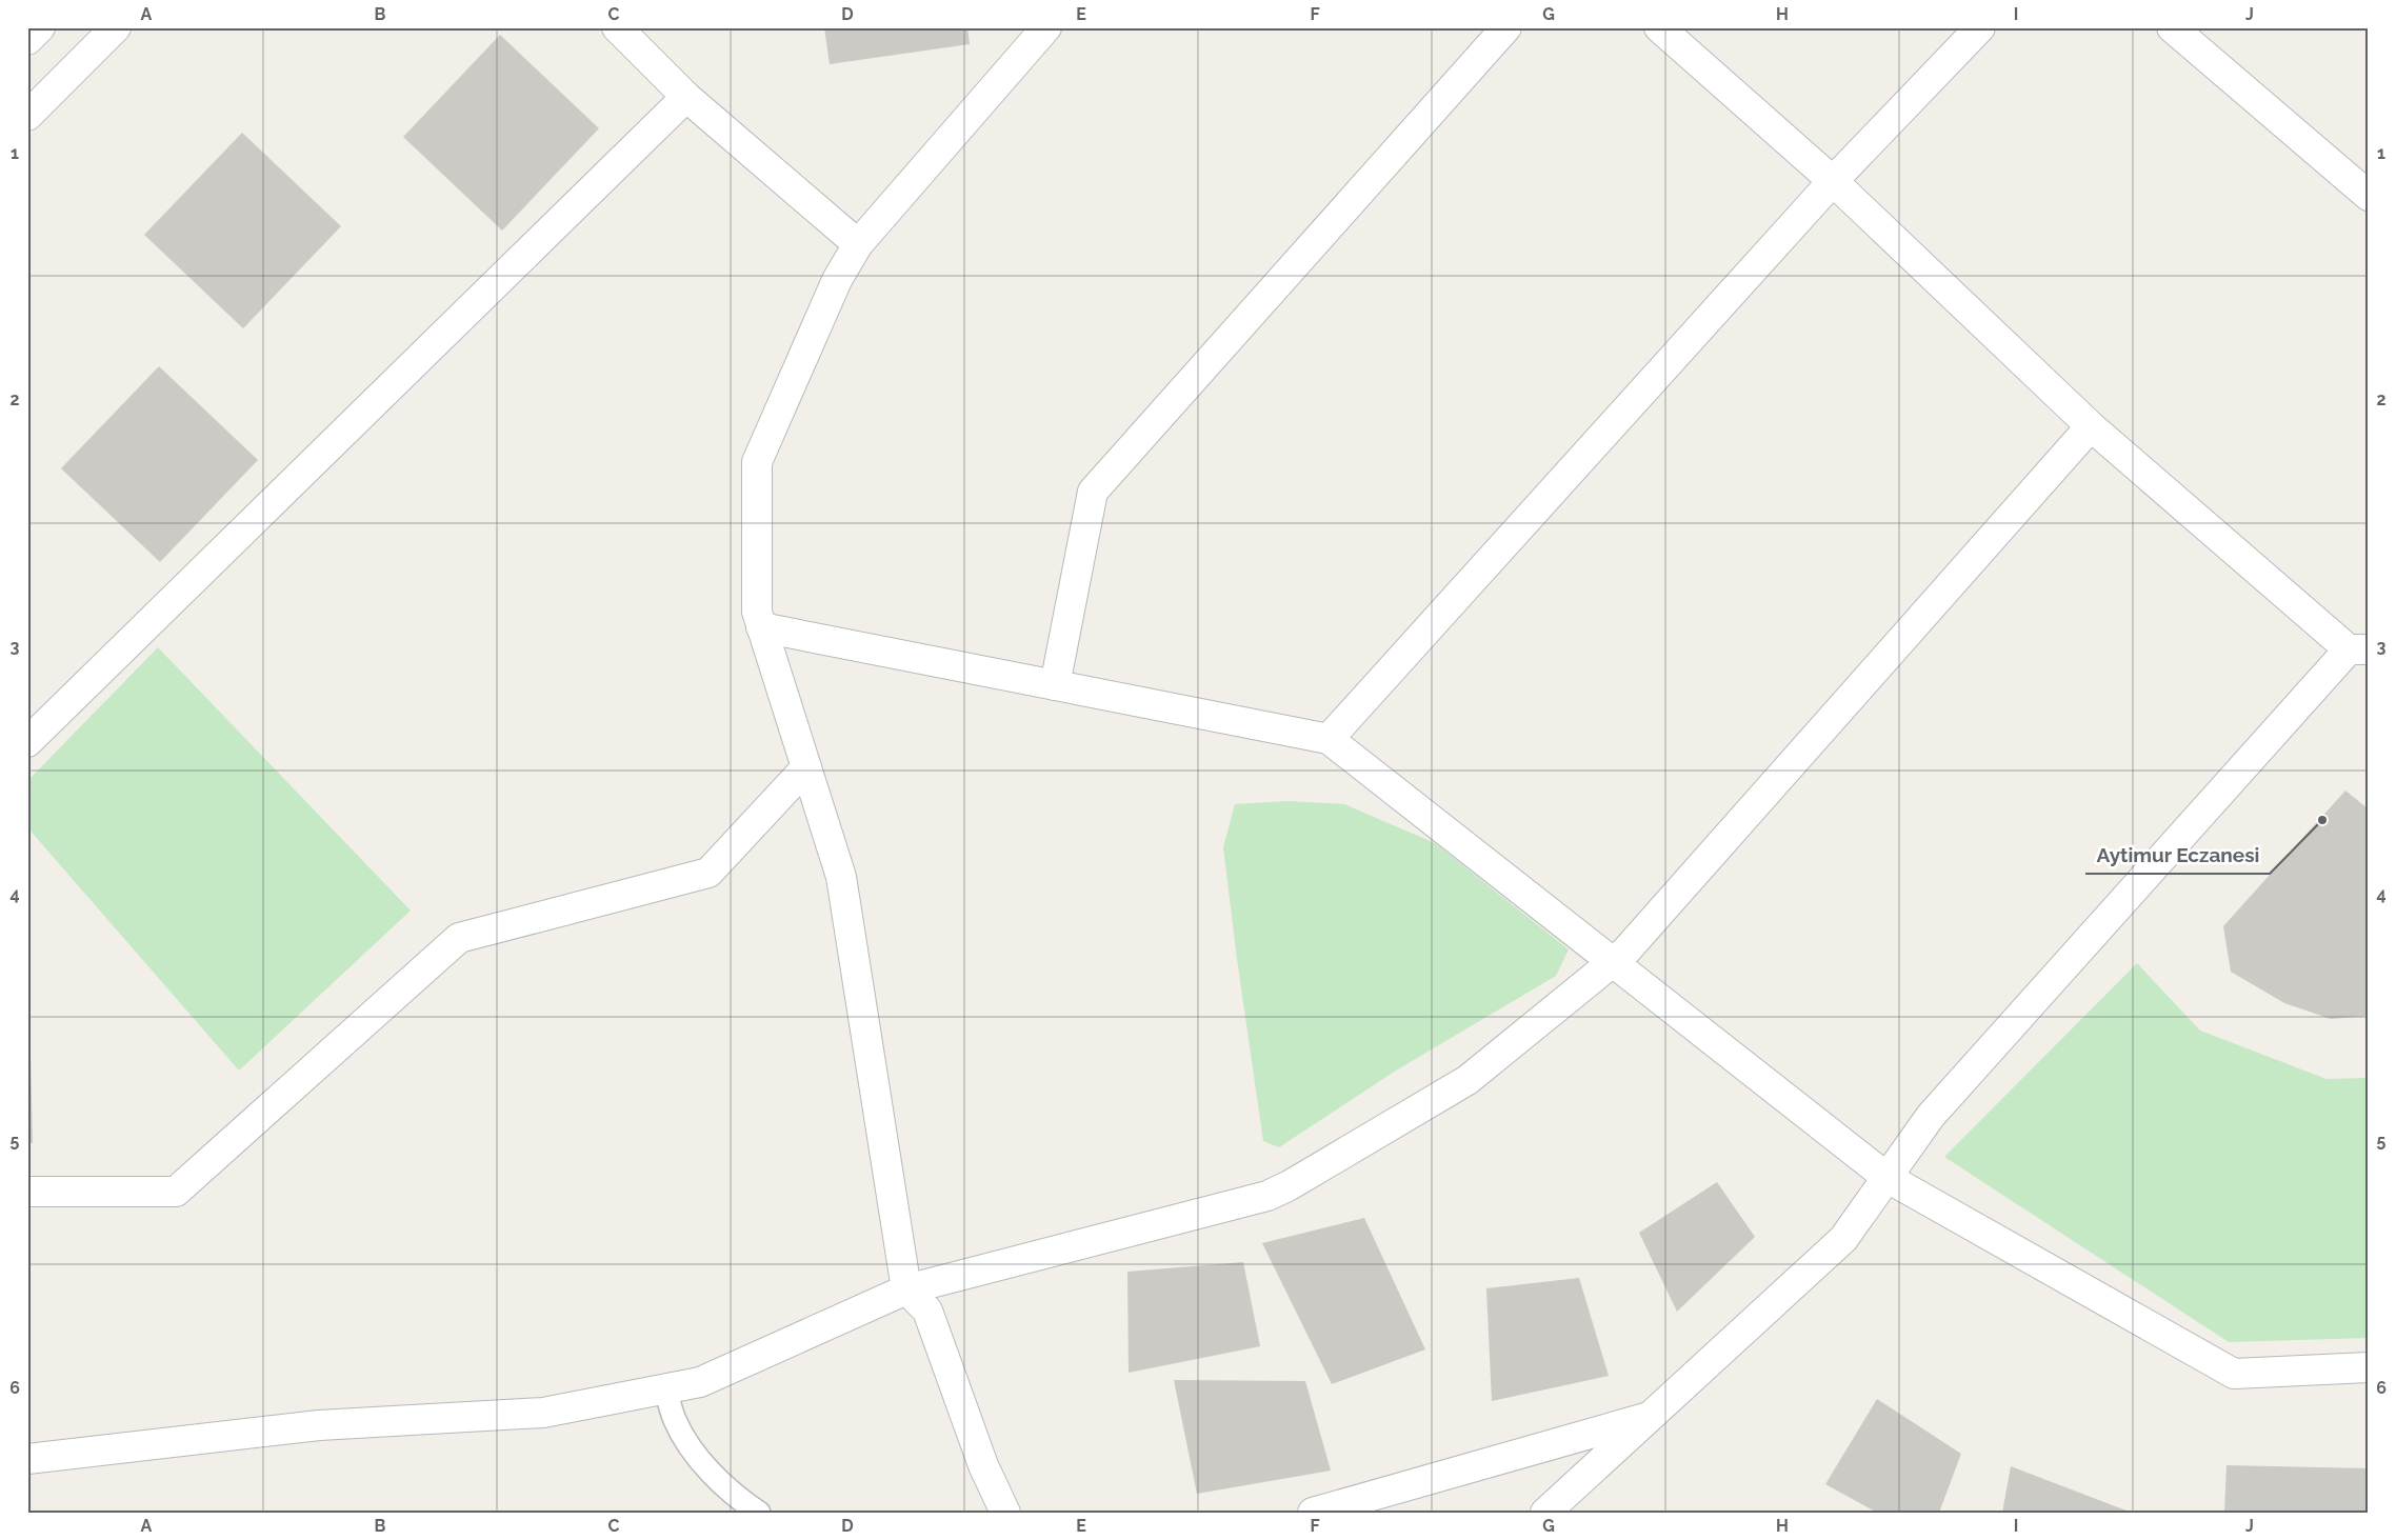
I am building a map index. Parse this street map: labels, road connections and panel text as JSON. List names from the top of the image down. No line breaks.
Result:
{"places":["Aytimur Eczanesi"],"grid":{"columns":["A","B","C","D","E","F","G","H","I","J"],"rows":["1","2","3","4","5","6"]}}
